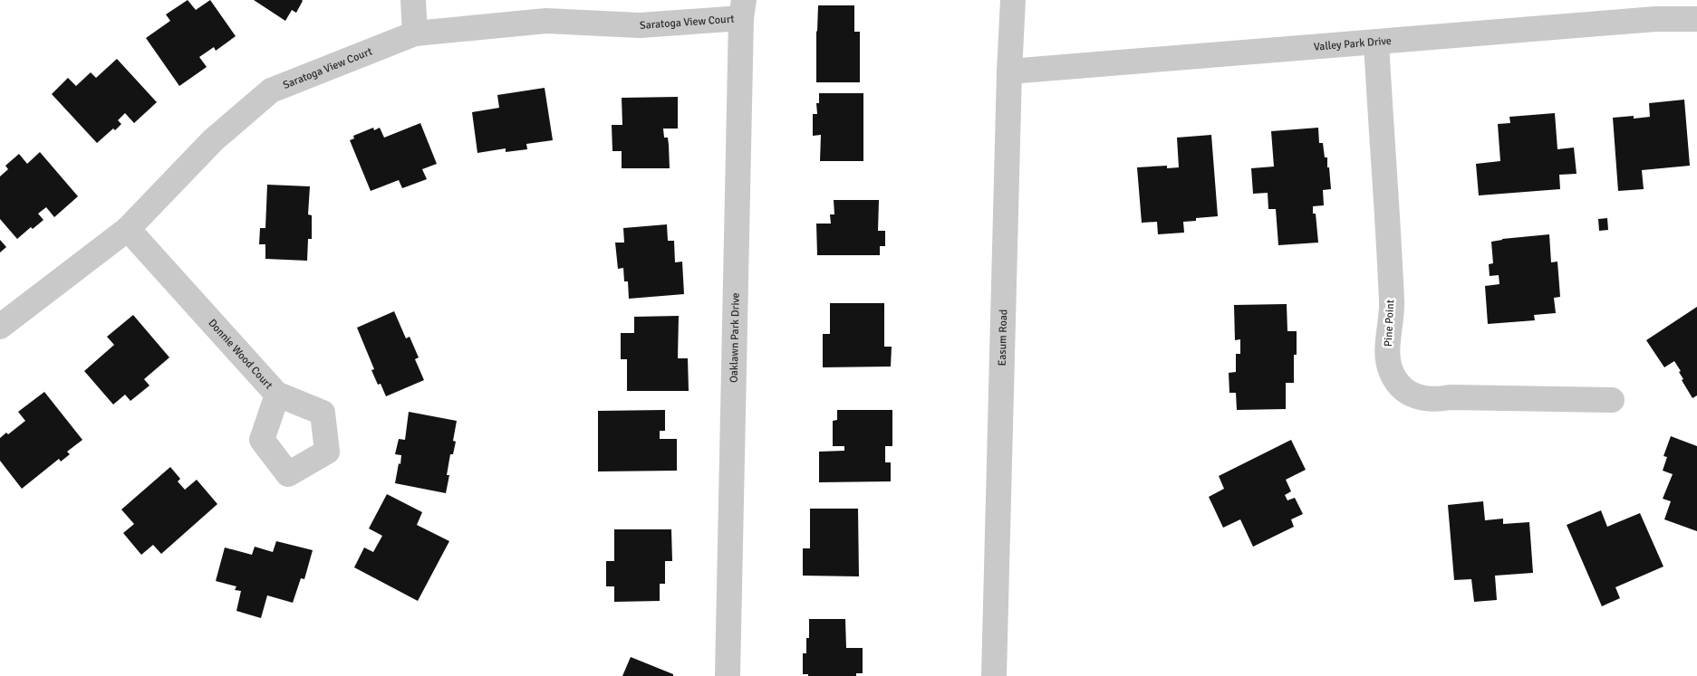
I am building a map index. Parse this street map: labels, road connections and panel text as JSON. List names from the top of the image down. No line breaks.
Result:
{"streets":{"street":["Saratoga View Court","Valley Park Drive","Pine Point","Oaklawn Park Drive","Easum Road","Donnie Wood Court"]},"crossings":[["Saratoga View Court","Oaklawn Park Drive"],["Saratoga View Court","Donnie Wood Court"],["Valley Park Drive","Pine Point"],["Valley Park Drive","Easum Road"]]}
